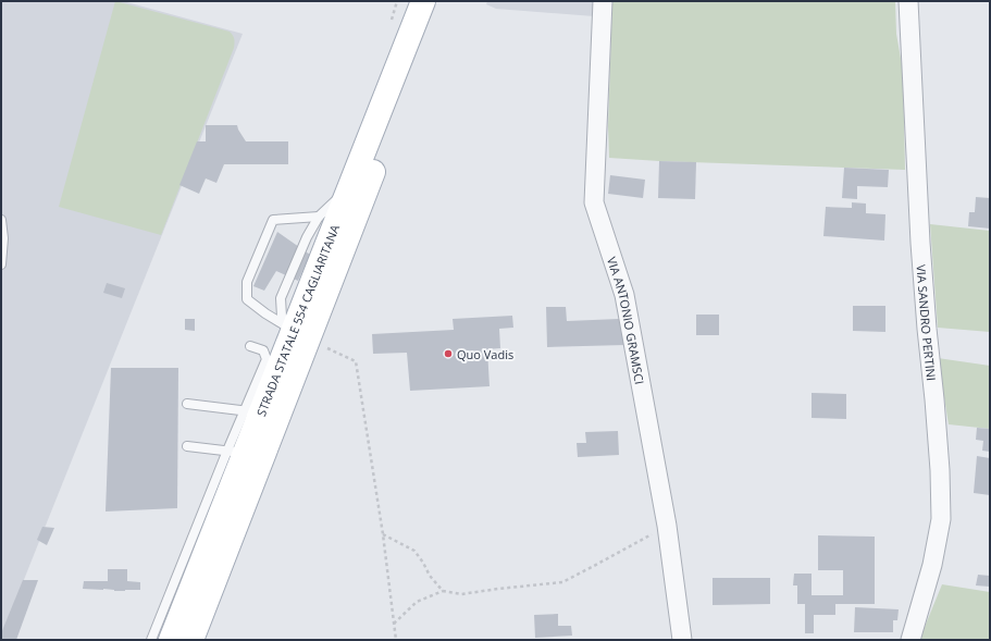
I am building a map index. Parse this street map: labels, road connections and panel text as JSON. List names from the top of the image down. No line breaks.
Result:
{"streets":{"main road":["STRADA STATALE 554 CAGLIARITANA"],"street":["VIA ANTONIO GRAMSCI","VIA SANDRO PERTINI"]},"places":["Quo Vadis"]}
